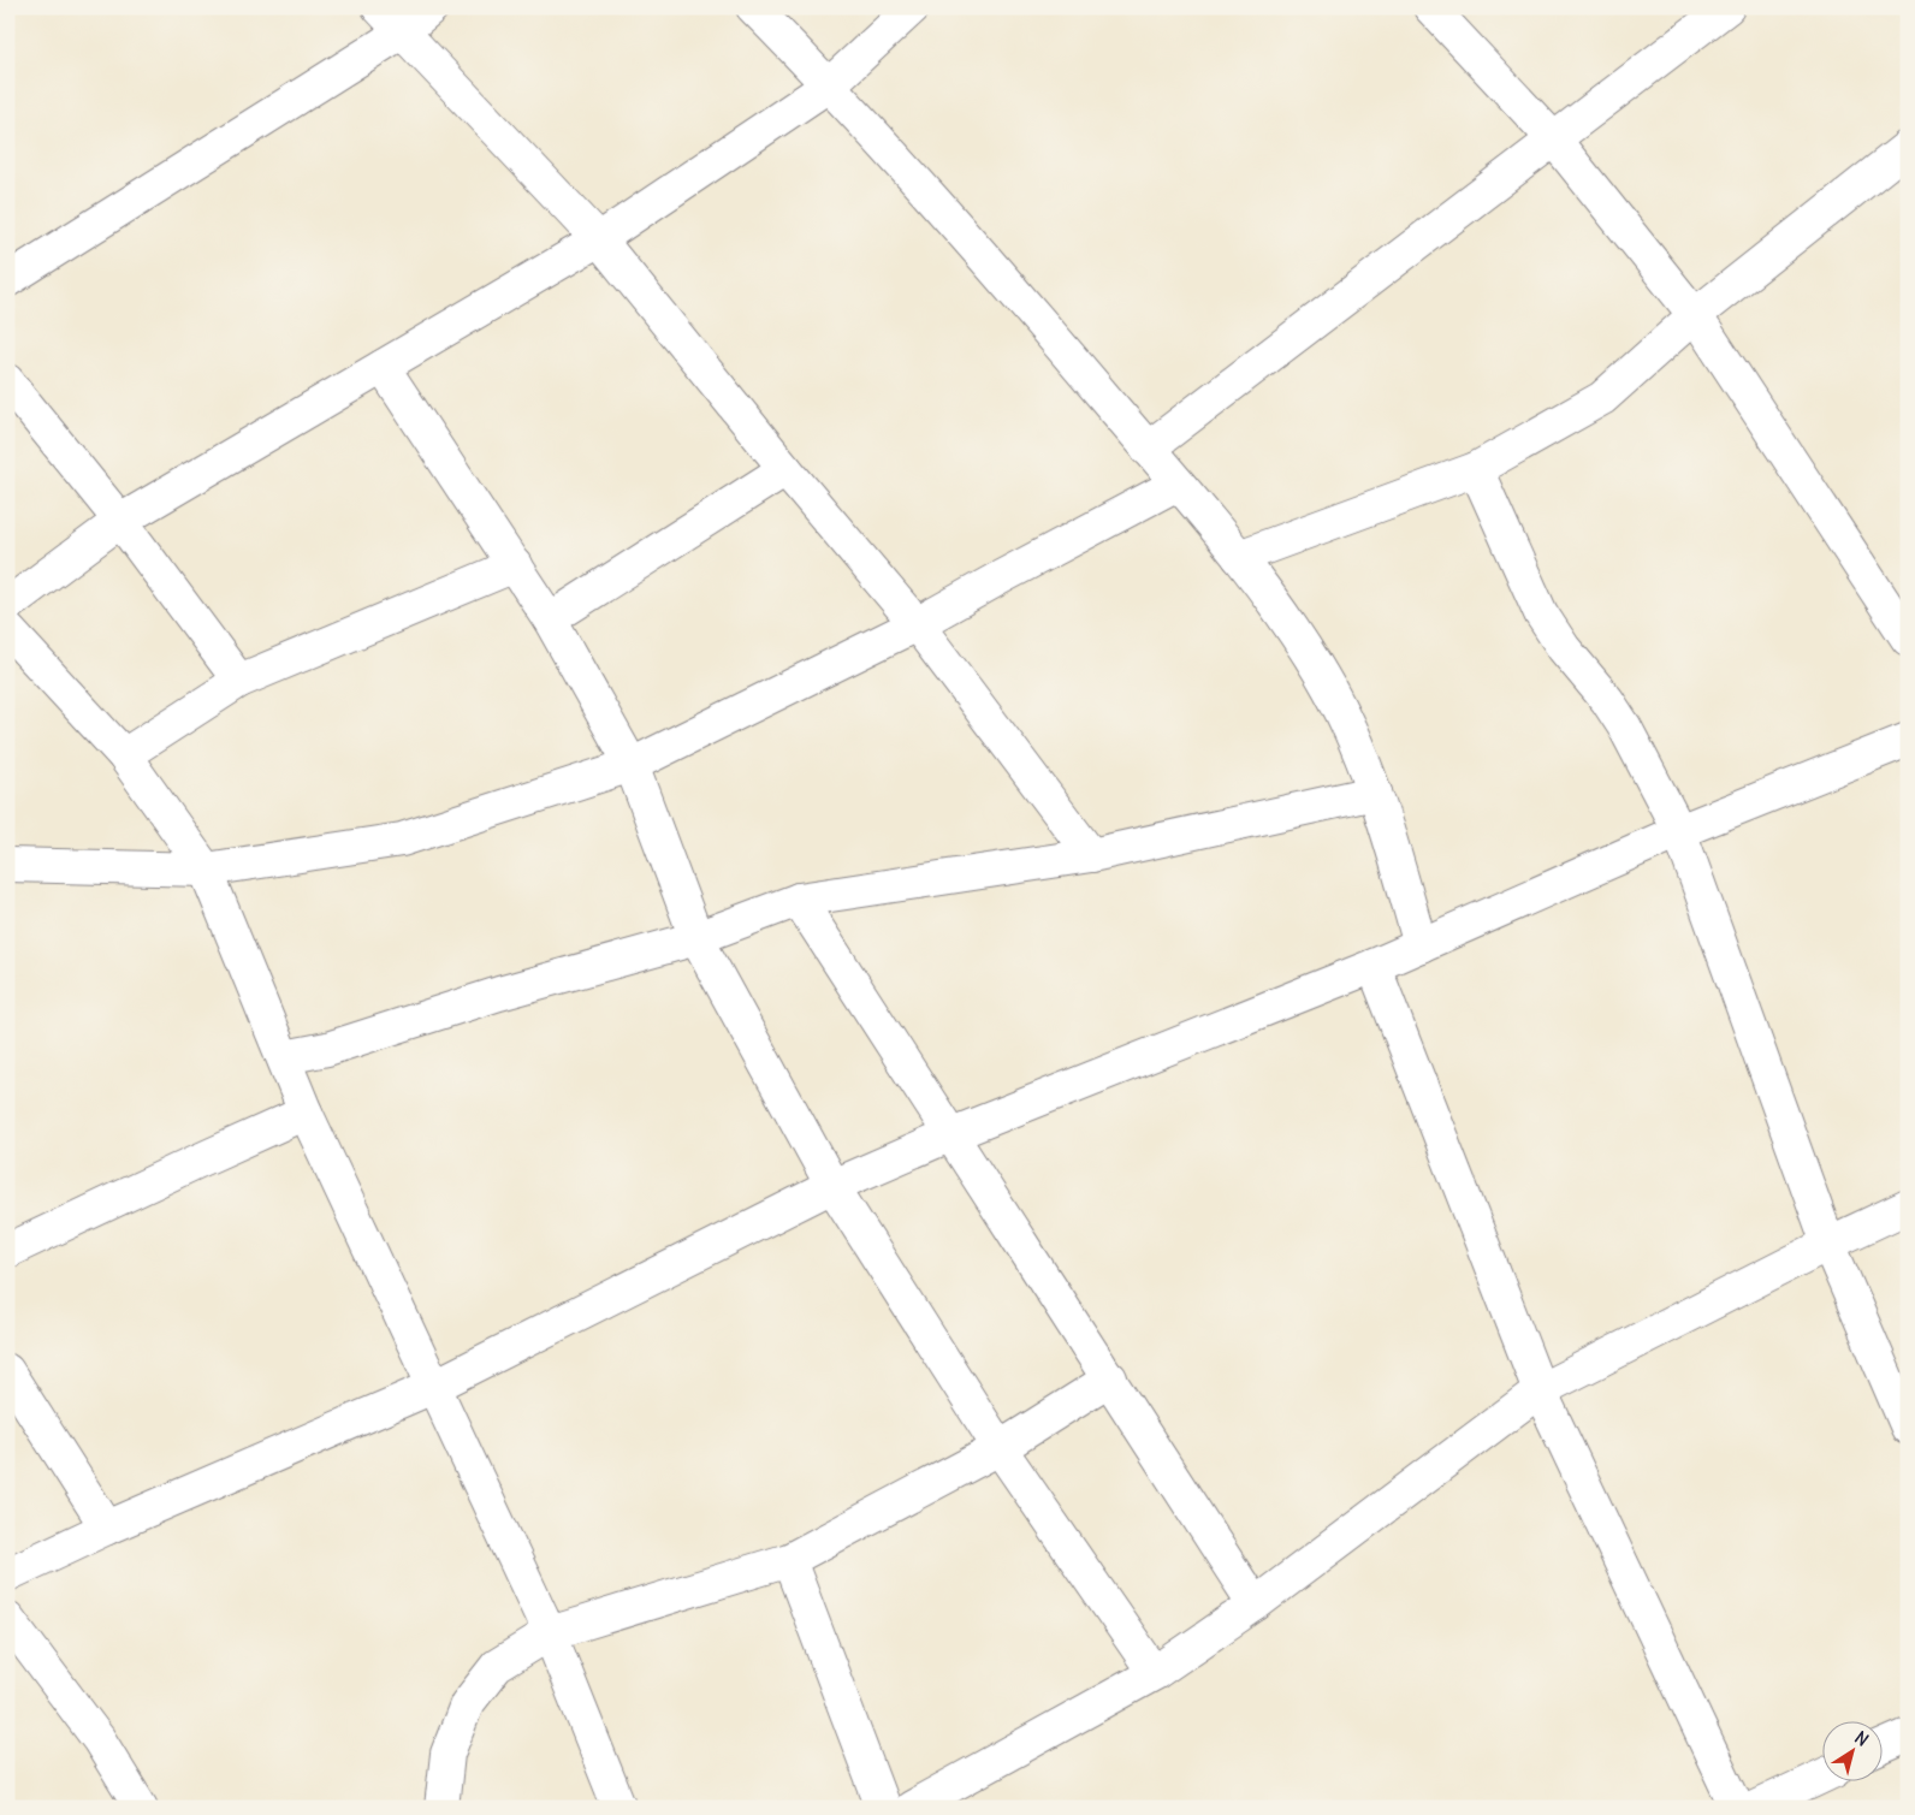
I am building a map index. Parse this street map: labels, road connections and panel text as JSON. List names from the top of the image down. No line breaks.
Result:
{"north":"top right"}
